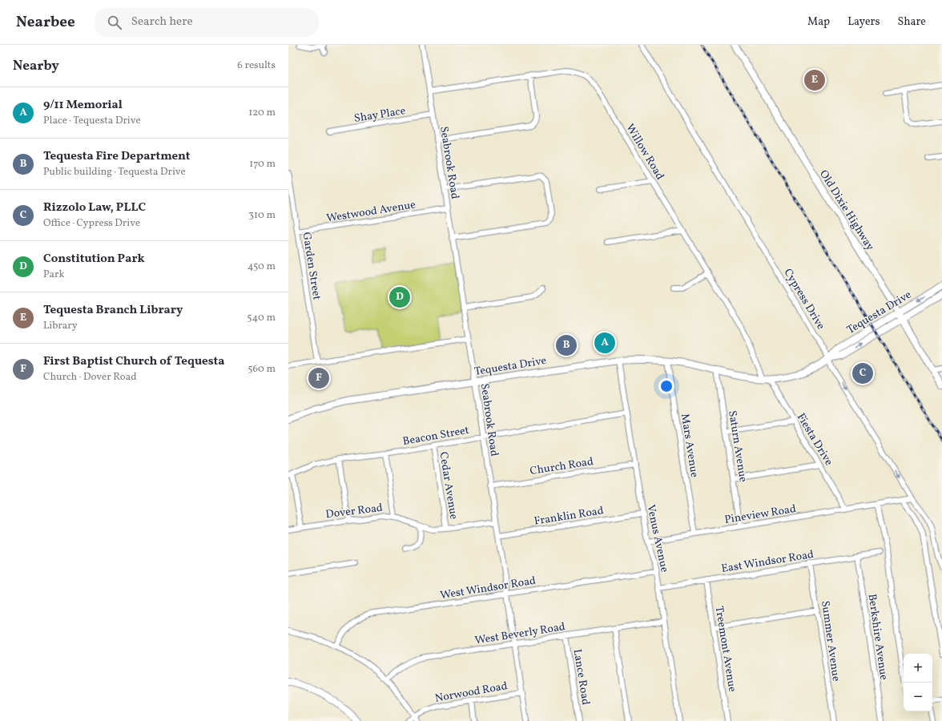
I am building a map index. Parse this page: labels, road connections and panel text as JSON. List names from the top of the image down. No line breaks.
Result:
{"streets":{"street":["Shay Place","Willow Road","Seabrook Road","Old Dixie Highway","Westwood Avenue","Garden Street","Cypress Drive","Tequesta Drive","Beacon Street","Fiesta Drive","Mars Avenue","Saturn Avenue","Church Road","Cedar Avenue","Dover Road","Pineview Road","Franklin Road","Venus Avenue","East Windsor Road","West Windsor Road","West Beverly Road","Berkshire Avenue","Summer Avenue","Treemont Avenue","Lance Road","Norwood Road"]},"crossings":[["Shay Place","Seabrook Road"],["Willow Road","Seabrook Road"],["Willow Road","Tequesta Drive"],["Willow Road","Fiesta Drive"],["Seabrook Road","Westwood Avenue"],["Seabrook Road","Tequesta Drive"],["Seabrook Road","Beacon Street"],["Seabrook Road","Church Road"],["Seabrook Road","Dover Road"],["Seabrook Road","Franklin Road"],["Seabrook Road","West Windsor Road"],["Seabrook Road","West Beverly Road"],["Seabrook Road","Norwood Road"],["Old Dixie Highway","Tequesta Drive"],["Westwood Avenue","Garden Street"],["Cypress Drive","Tequesta Drive"],["Cypress Drive","Pineview Road"],["Tequesta Drive","Fiesta Drive"],["Tequesta Drive","Mars Avenue"],["Tequesta Drive","Saturn Avenue"],["Tequesta Drive","Venus Avenue"],["Beacon Street","Cedar Avenue"],["Beacon Street","Venus Avenue"],["Fiesta Drive","Pineview Road"],["Mars Avenue","Pineview Road"],["Saturn Avenue","Pineview Road"],["Church Road","Venus Avenue"],["Cedar Avenue","Dover Road"],["Pineview Road","Venus Avenue"],["Franklin Road","Venus Avenue"],["Venus Avenue","East Windsor Road"],["Venus Avenue","West Windsor Road"],["Venus Avenue","West Beverly Road"],["East Windsor Road","Berkshire Avenue"],["East Windsor Road","Summer Avenue"],["East Windsor Road","Treemont Avenue"],["West Beverly Road","Lance Road"]],"page":{"header":"Nearbee","search":"Search here","nav":["Map","Layers","Share"],"heading":["Nearby","6 results"],"pins":["E","D","A","B","C","F"],"list":[{"mark":"A","name":"9/11 Memorial","note":"Place · Tequesta Drive","value":"120 m"},{"mark":"B","name":"Tequesta Fire Department","note":"Public building · Tequesta Drive","value":"170 m"},{"mark":"C","name":"Rizzolo Law, PLLC","note":"Office · Cypress Drive","value":"310 m"},{"mark":"D","name":"Constitution Park","note":"Park","value":"450 m"},{"mark":"E","name":"Tequesta Branch Library","note":"Library","value":"540 m"},{"mark":"F","name":"First Baptist Church of Tequesta","note":"Church · Dover Road","value":"560 m"}],"map_buttons":["+","−"]}}
